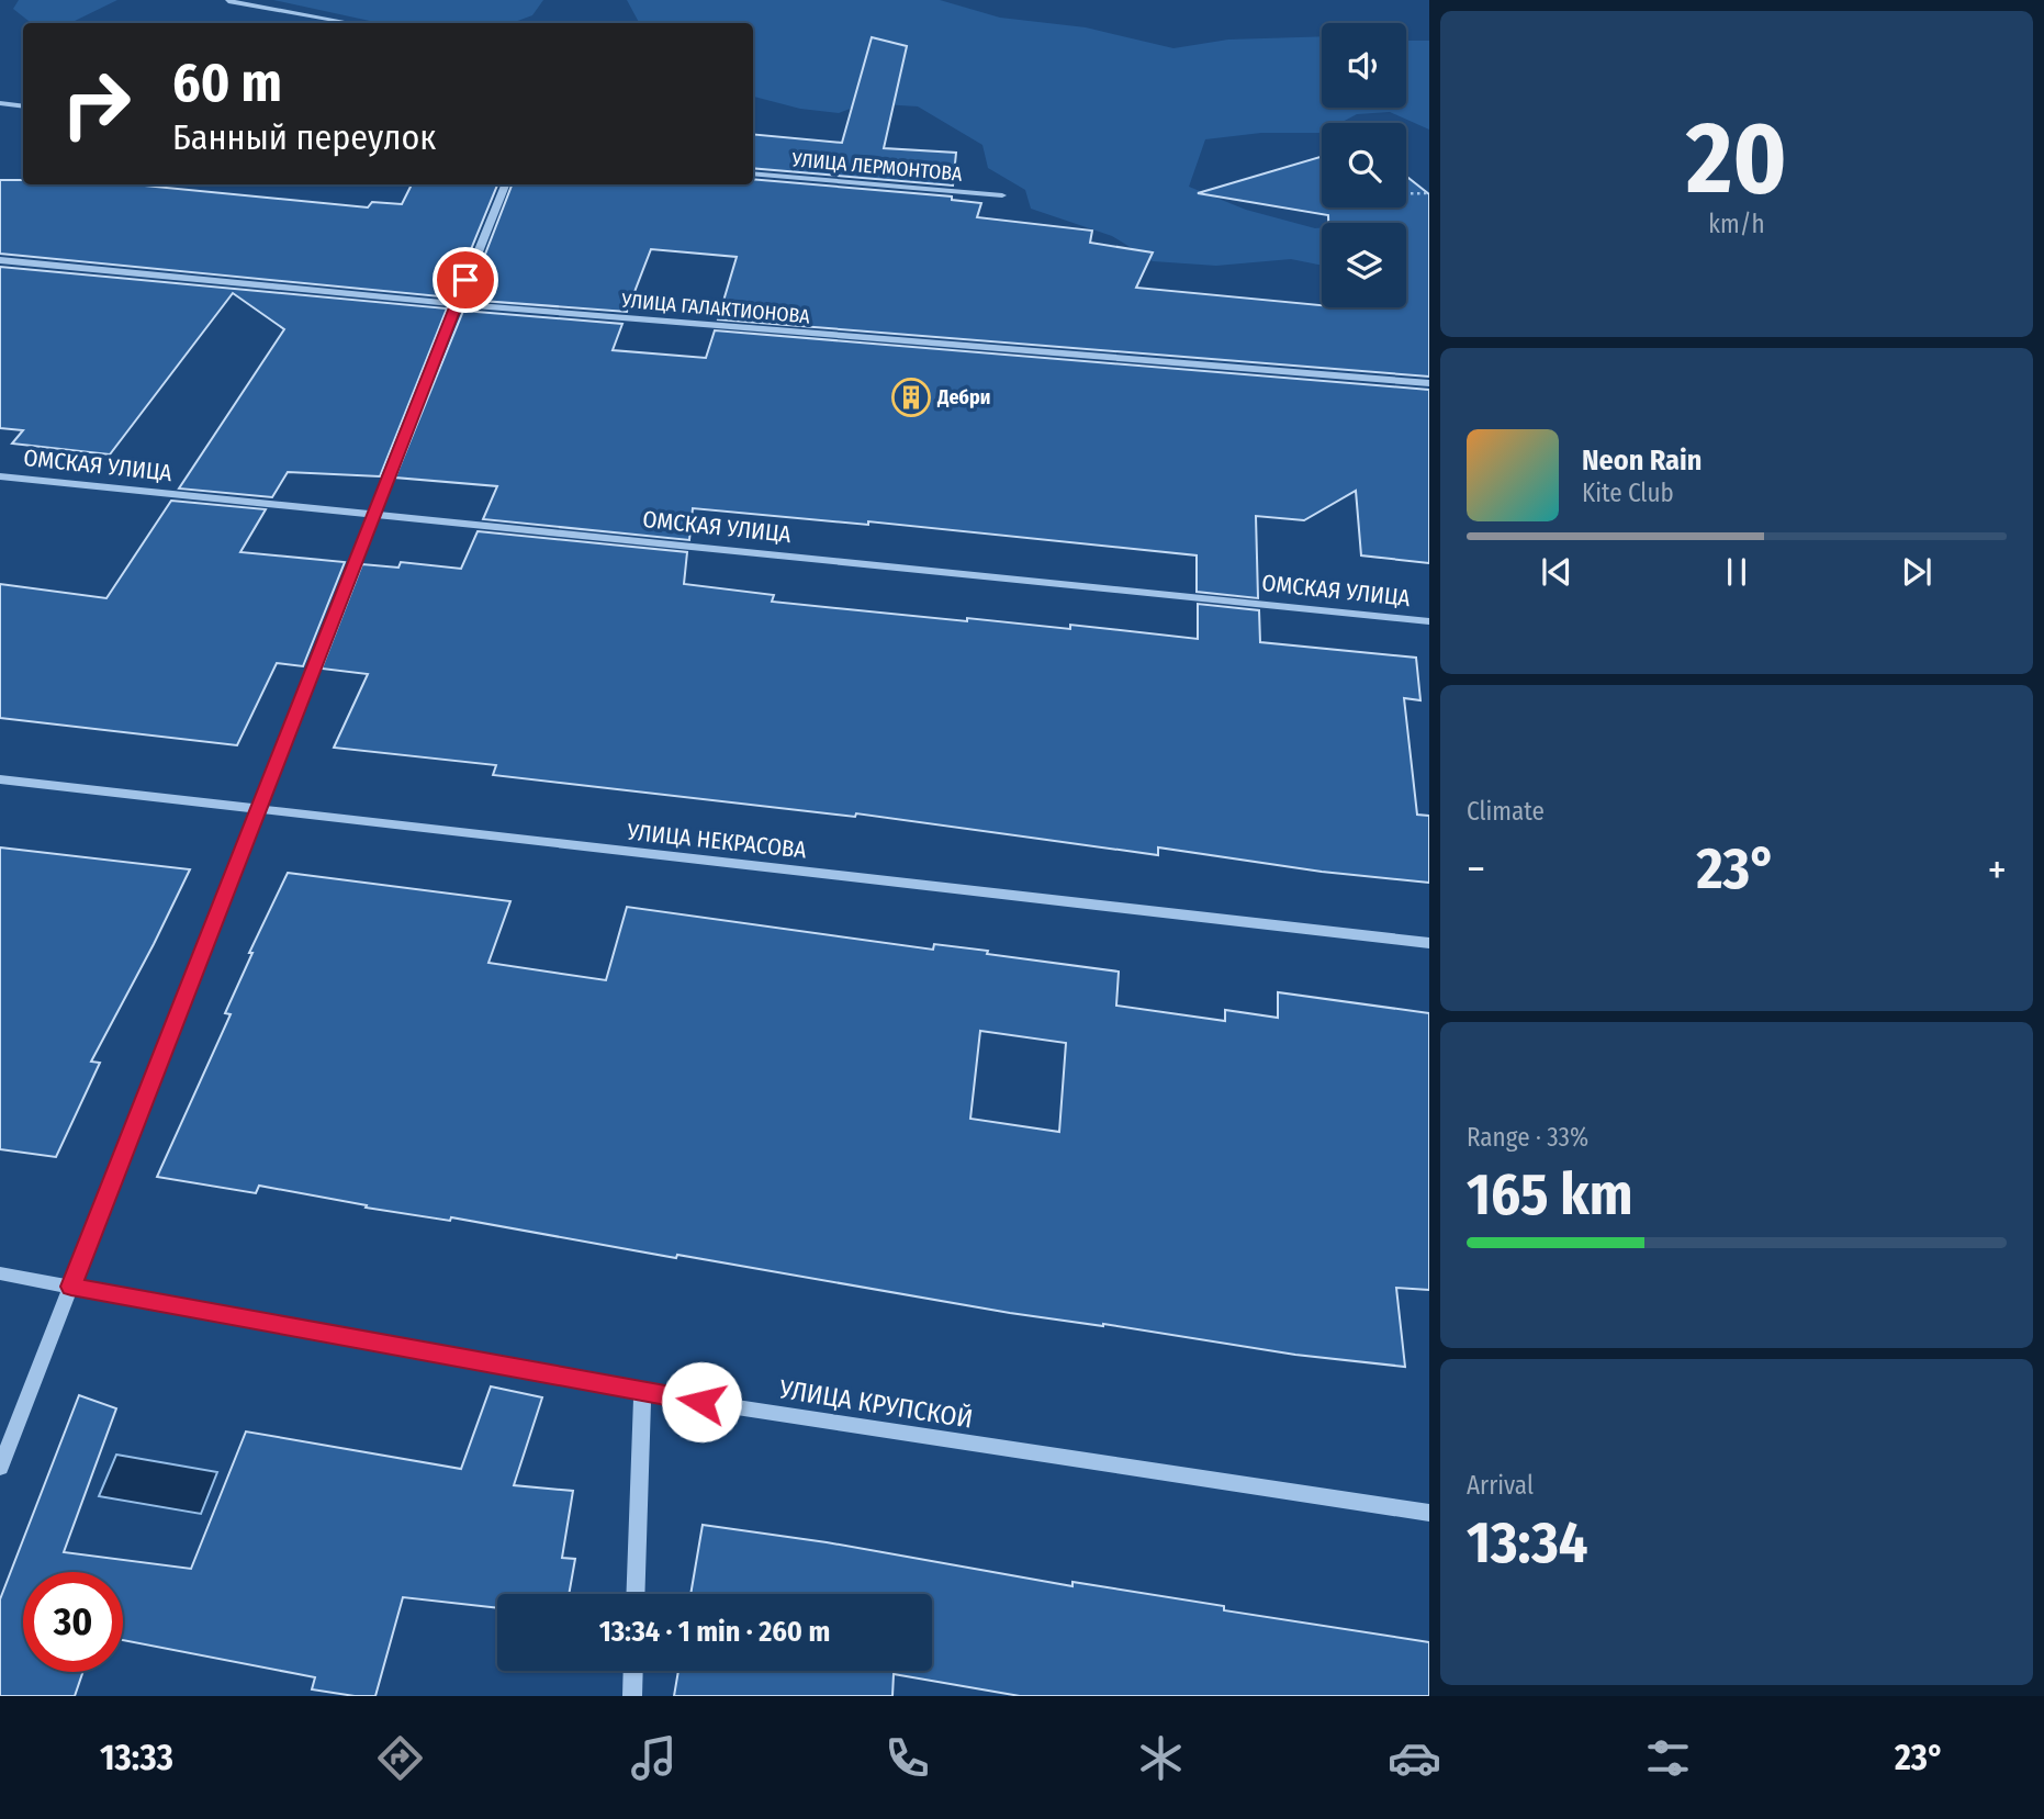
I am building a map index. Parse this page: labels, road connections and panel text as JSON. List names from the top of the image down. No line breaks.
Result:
{"streets":{"street":["УЛИЦА ЛЕРМОНТОВА","УЛИЦА ГАЛАКТИОНОВА","ОМСКАЯ УЛИЦА","УЛИЦА НЕКРАСОВА","УЛИЦА КРУПСКОЙ"]},"places":{"building":["Дебри"]},"page":{"tile":[["20","km/h"],"Climate",["Range · 33%","165 km"],["Arrival","13:34"]],"turn":["60 m","Банный переулок"],"song":["Neon Rain","Kite Club"],"heat":["−","23°","+"],"limit":"30","trip":"13:34 · 1 min · 260 m","tabs":["13:33","23°"]}}
